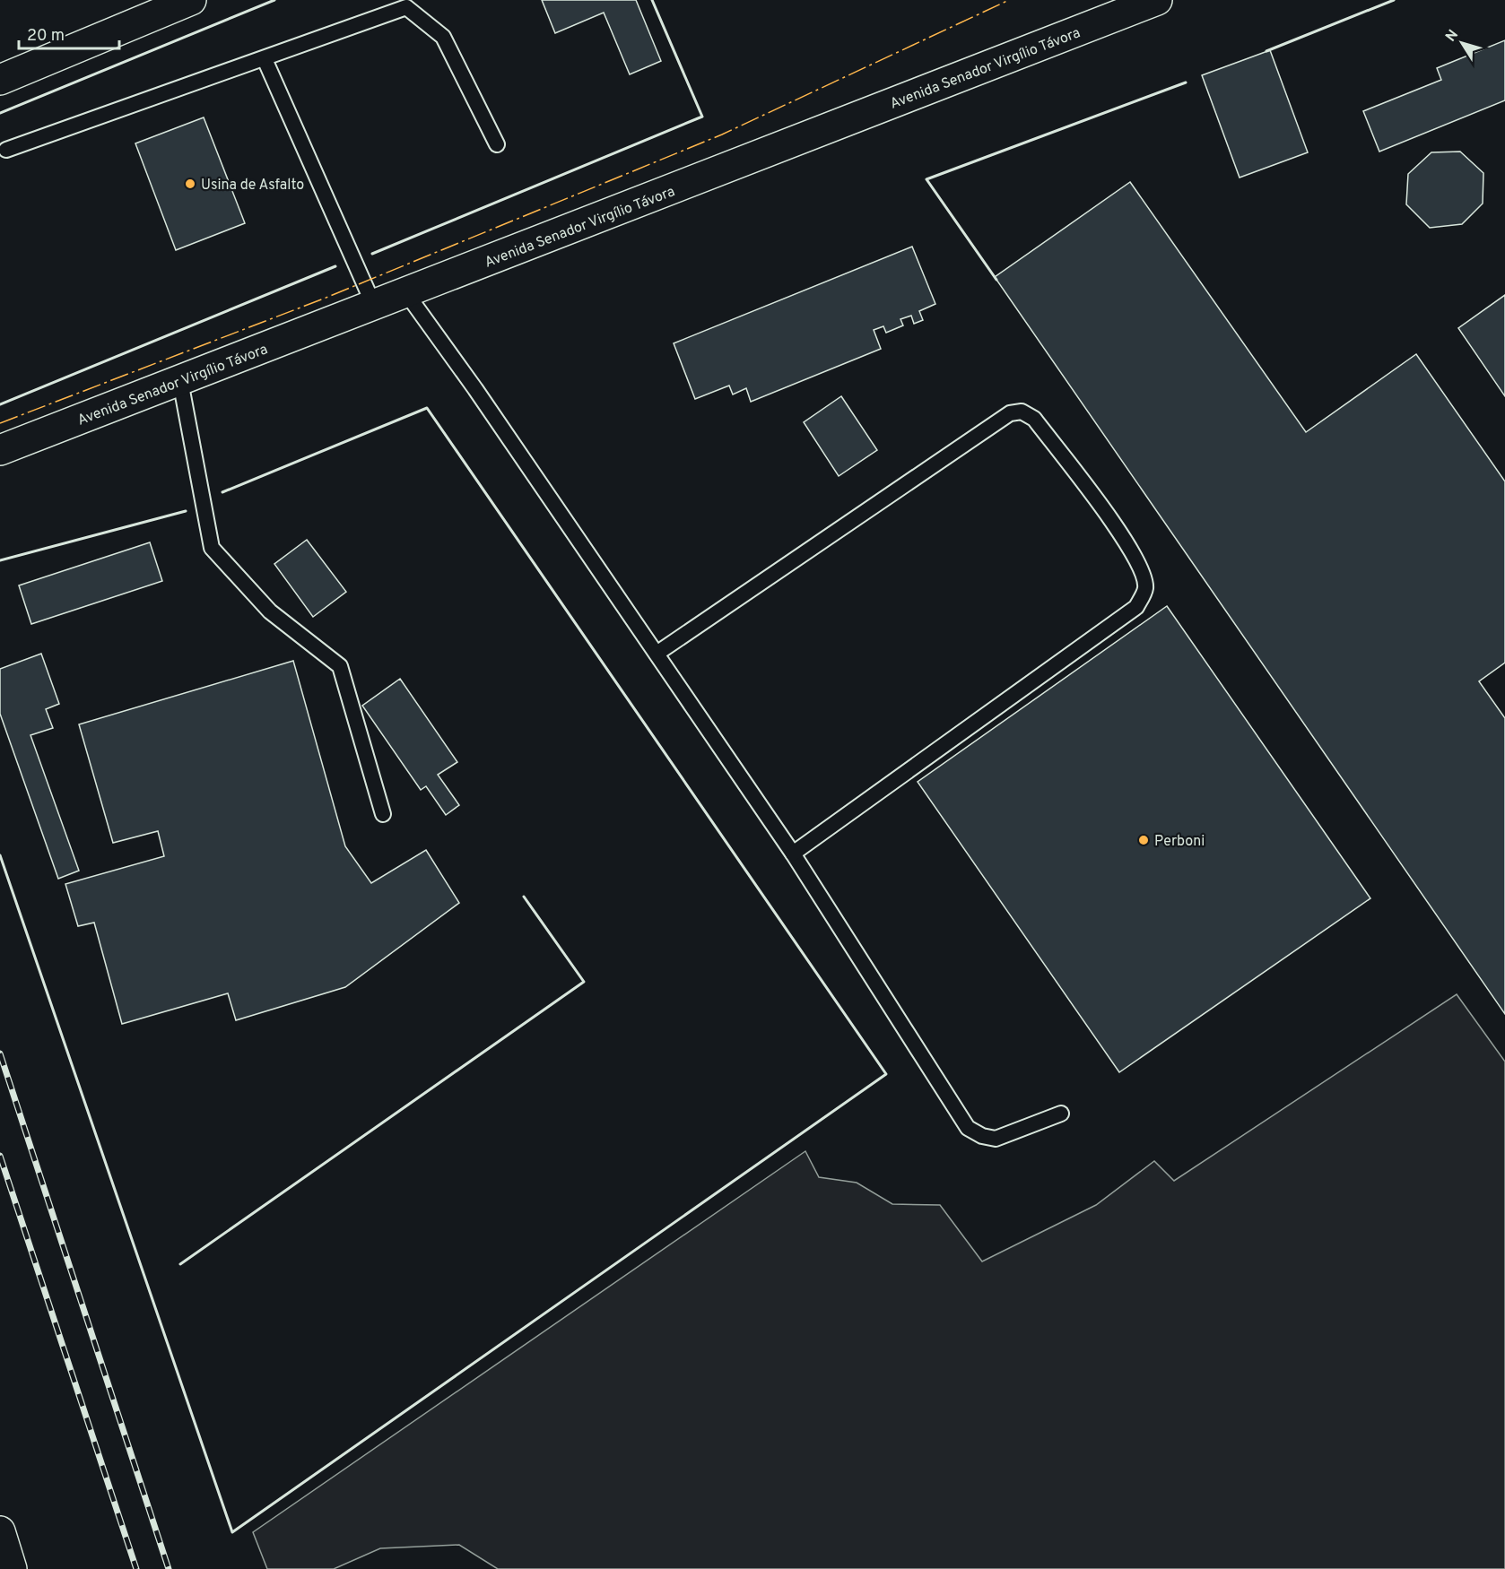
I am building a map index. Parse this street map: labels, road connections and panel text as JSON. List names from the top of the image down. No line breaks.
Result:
{"streets":{"street":["Avenida Senador Virgílio Távora"]},"places":["Usina de Asfalto","Perboni"],"scale_bar":"20 m","north":"top left"}
